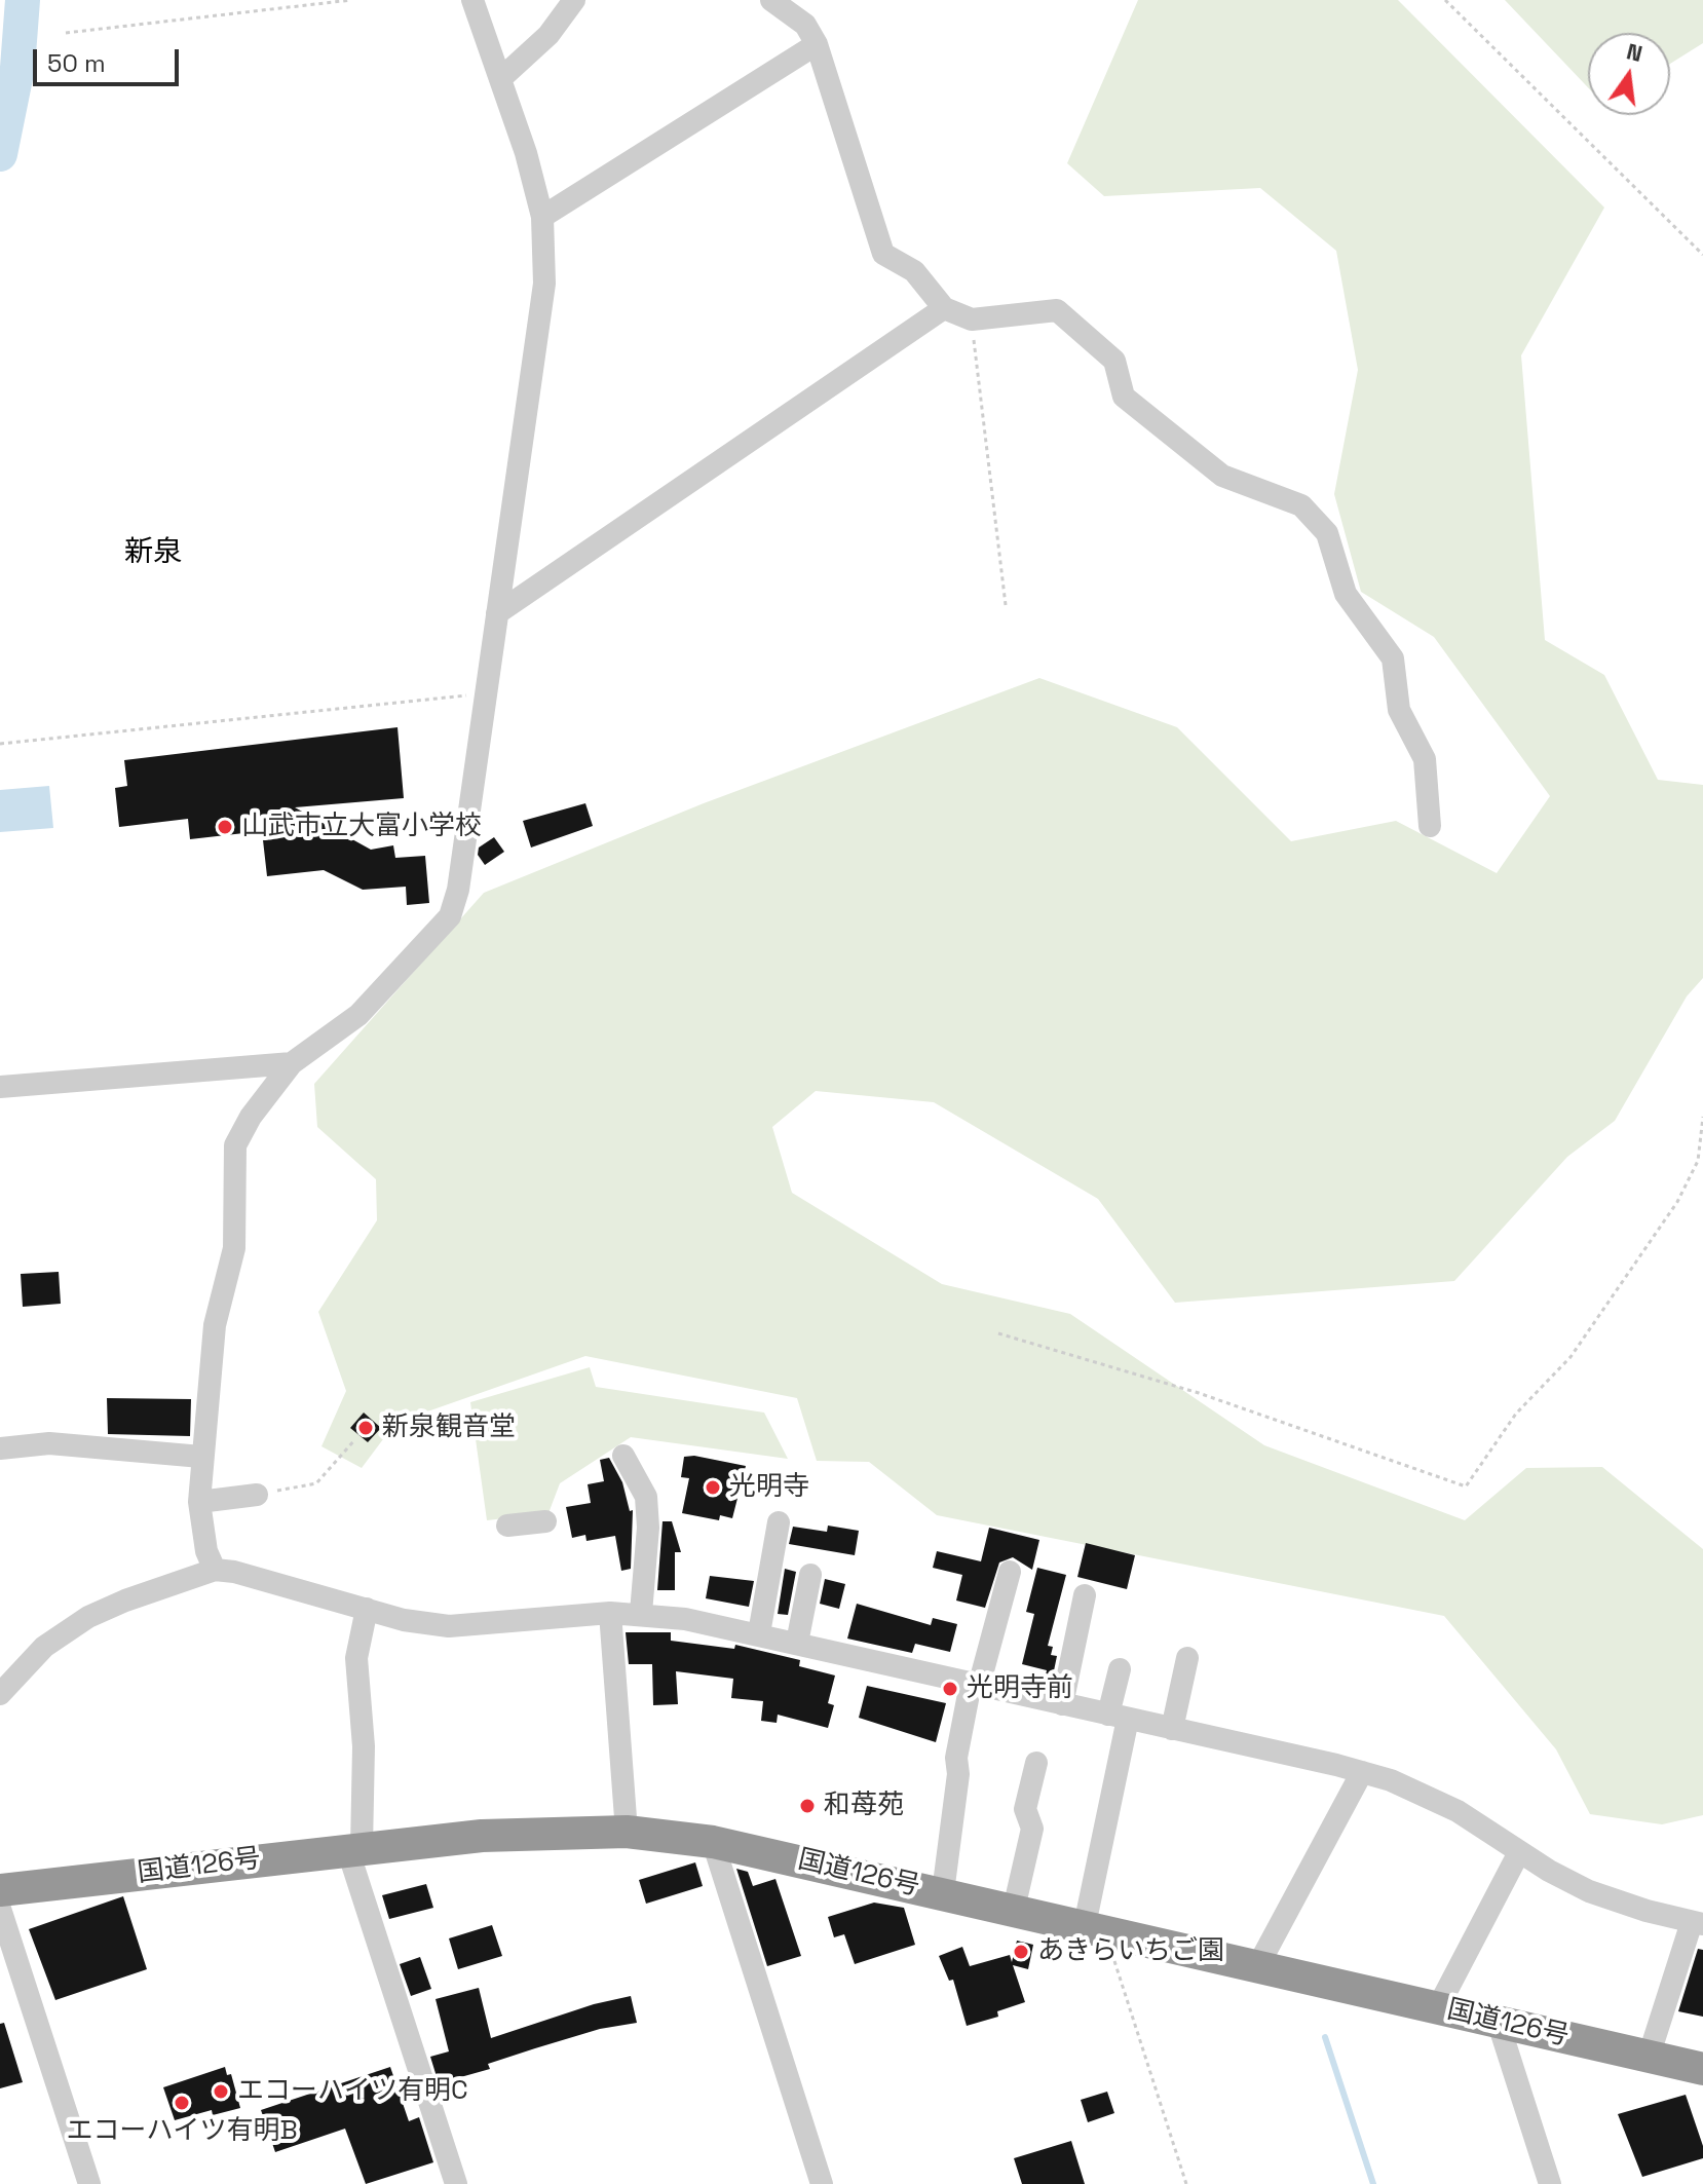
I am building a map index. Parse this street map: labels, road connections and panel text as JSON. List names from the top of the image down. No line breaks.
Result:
{"streets":{"highway":["国道126号"]},"districts":["新泉"],"places":["山武市立大富小学校","新泉観音堂","光明寺","光明寺前","和苺苑","あきらいちご園","エコーハイツ有明C","エコーハイツ有明B"],"scale_bar":"50 m","north":"top"}
